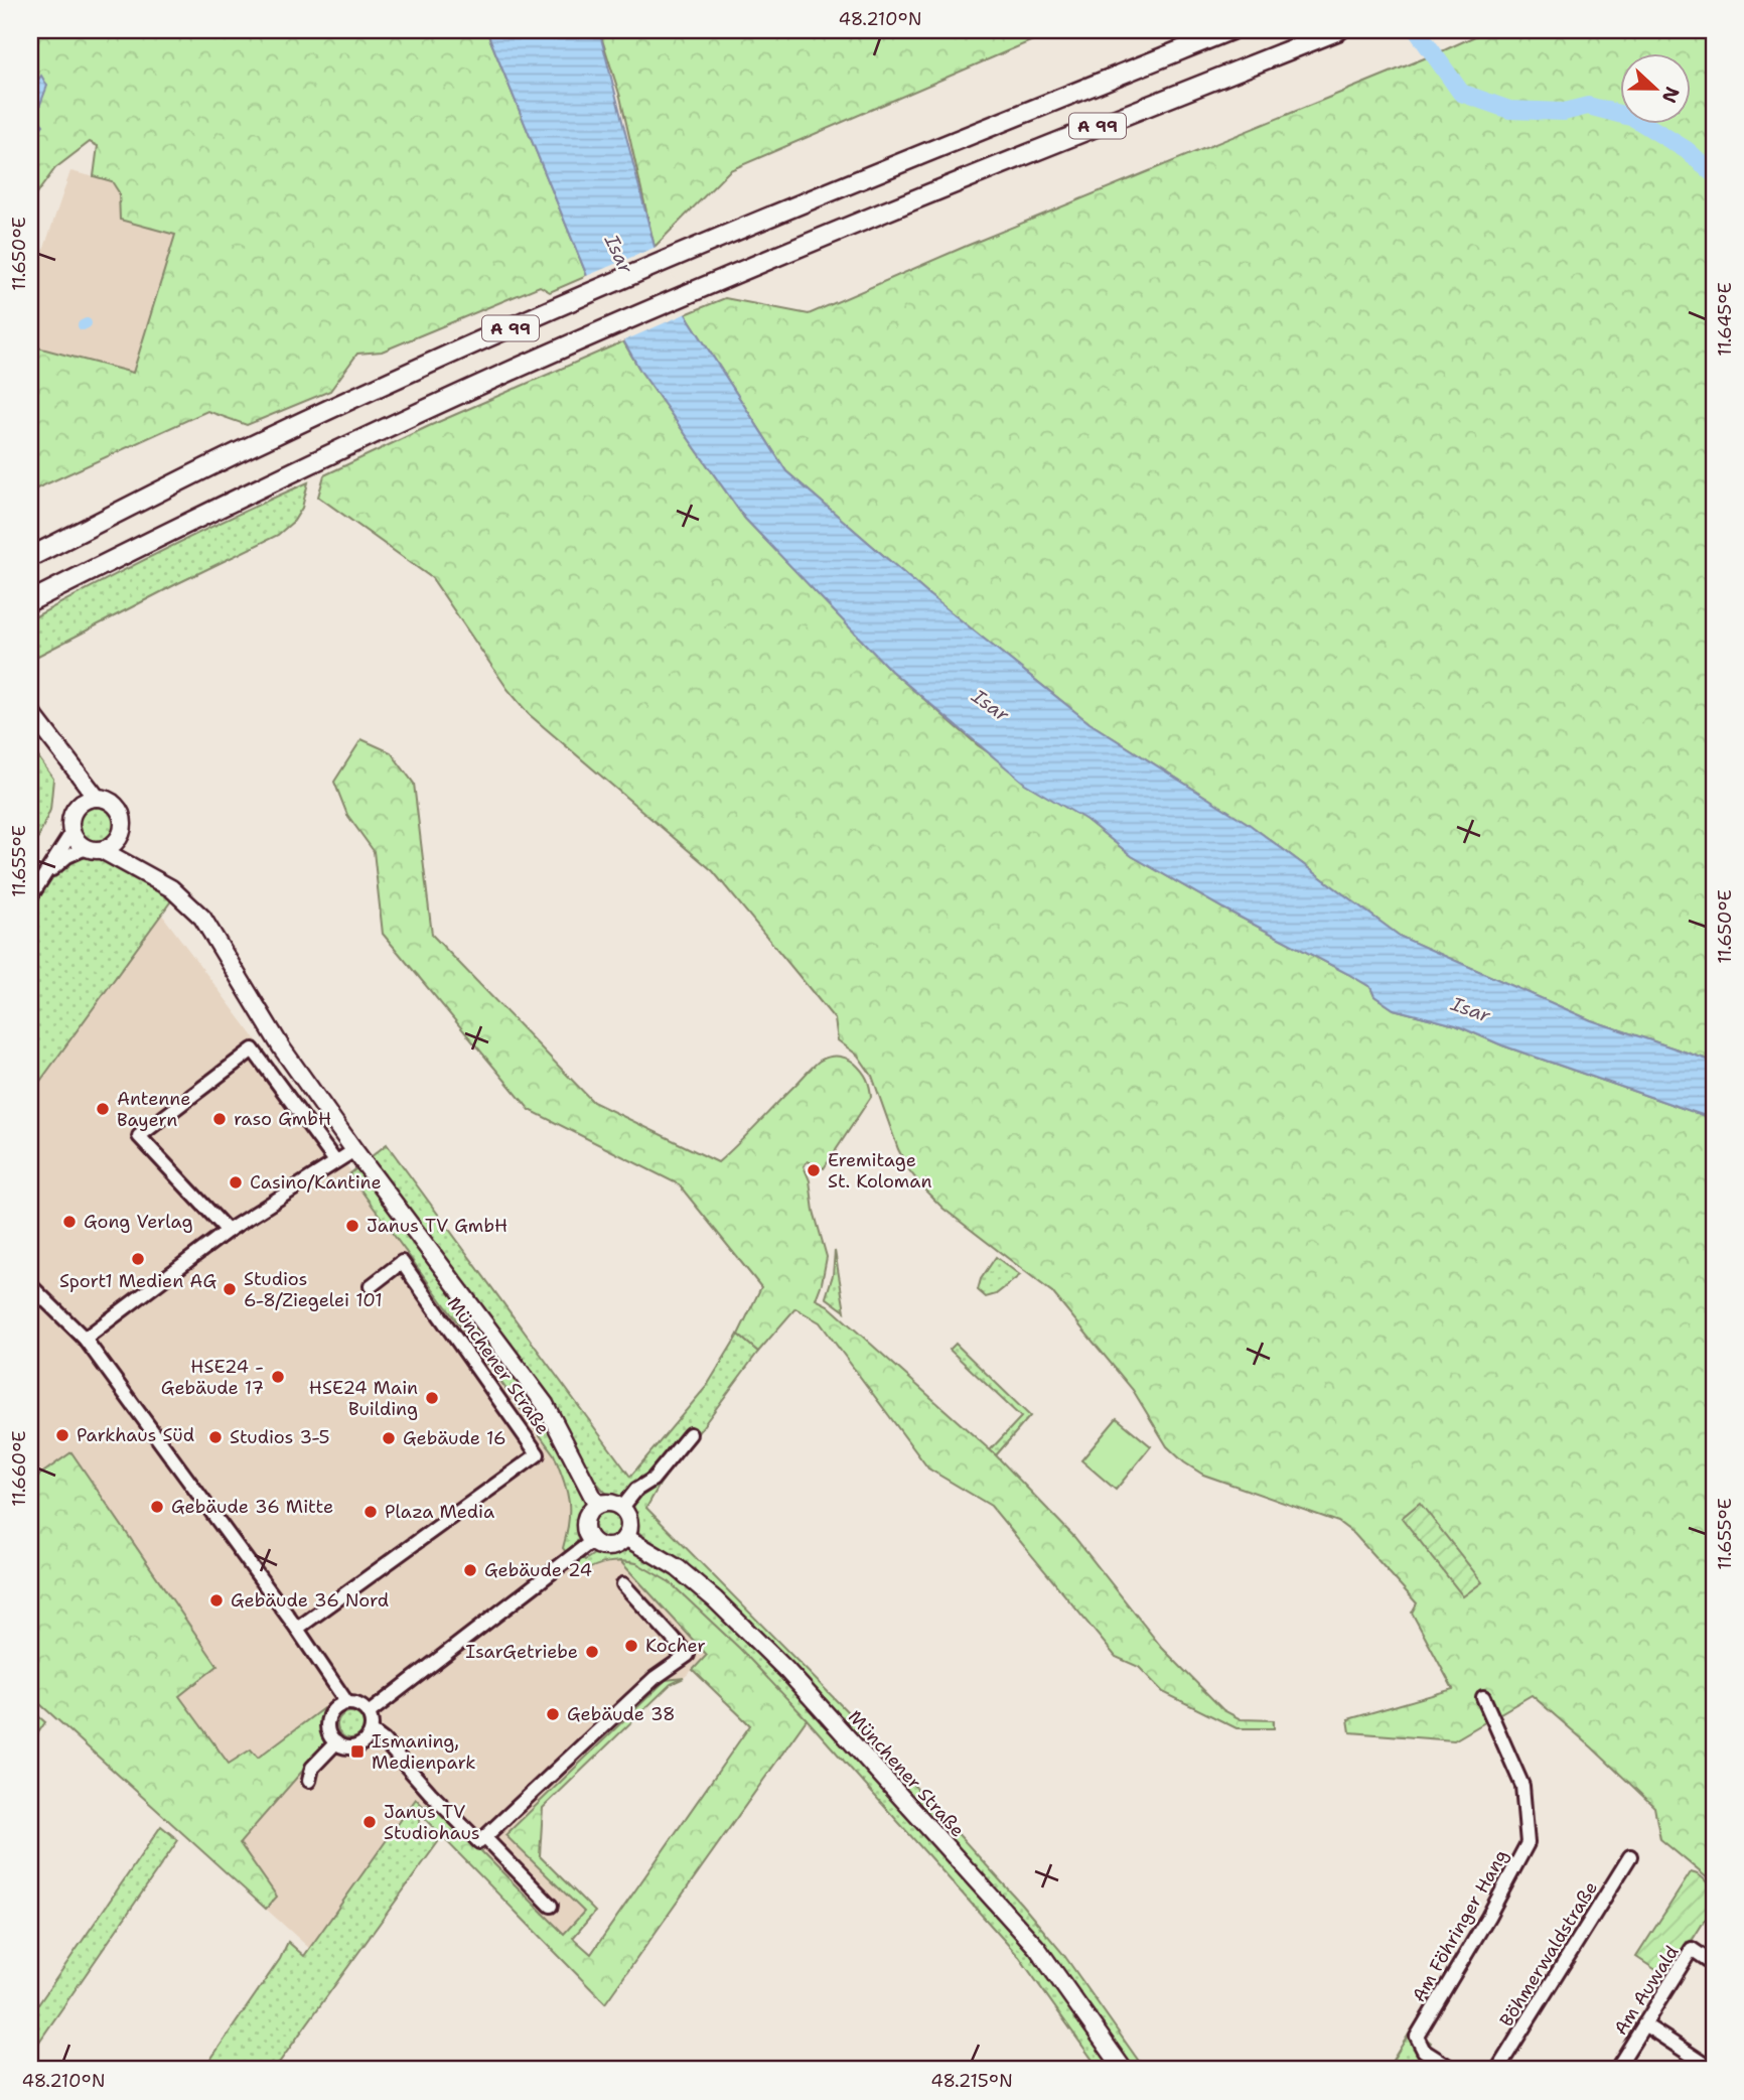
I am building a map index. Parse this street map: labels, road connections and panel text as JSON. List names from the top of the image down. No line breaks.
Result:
{"streets":{"highway":["A 99"],"main road":["Münchener Straße"],"street":["Am Föhringer Hang","Böhmerwaldstraße","Am Auwald"]},"water":["Isar"],"places":{"other":["Antenne Bayern","raso GmbH","Eremitage St. Koloman","Casino/Kantine","Gong Verlag","Janus TV GmbH","Sport1 Medien AG","Studios 6-8/Ziegelei 101","HSE24 - Gebäude 17","HSE24 Main Building","Parkhaus Süd","Studios 3-5","Gebäude 16","Gebäude 36 Mitte","Plaza Media","Gebäude 24","Gebäude 36 Nord","Kocher","IsarGetriebe","Gebäude 38","Janus TV Studiohaus"],"transit":["Ismaning, Medienpark"]},"north":"right","coordinates":["48.210°N","11.650°E","11.645°E","11.655°E","11.660°E","48.215°N"]}
